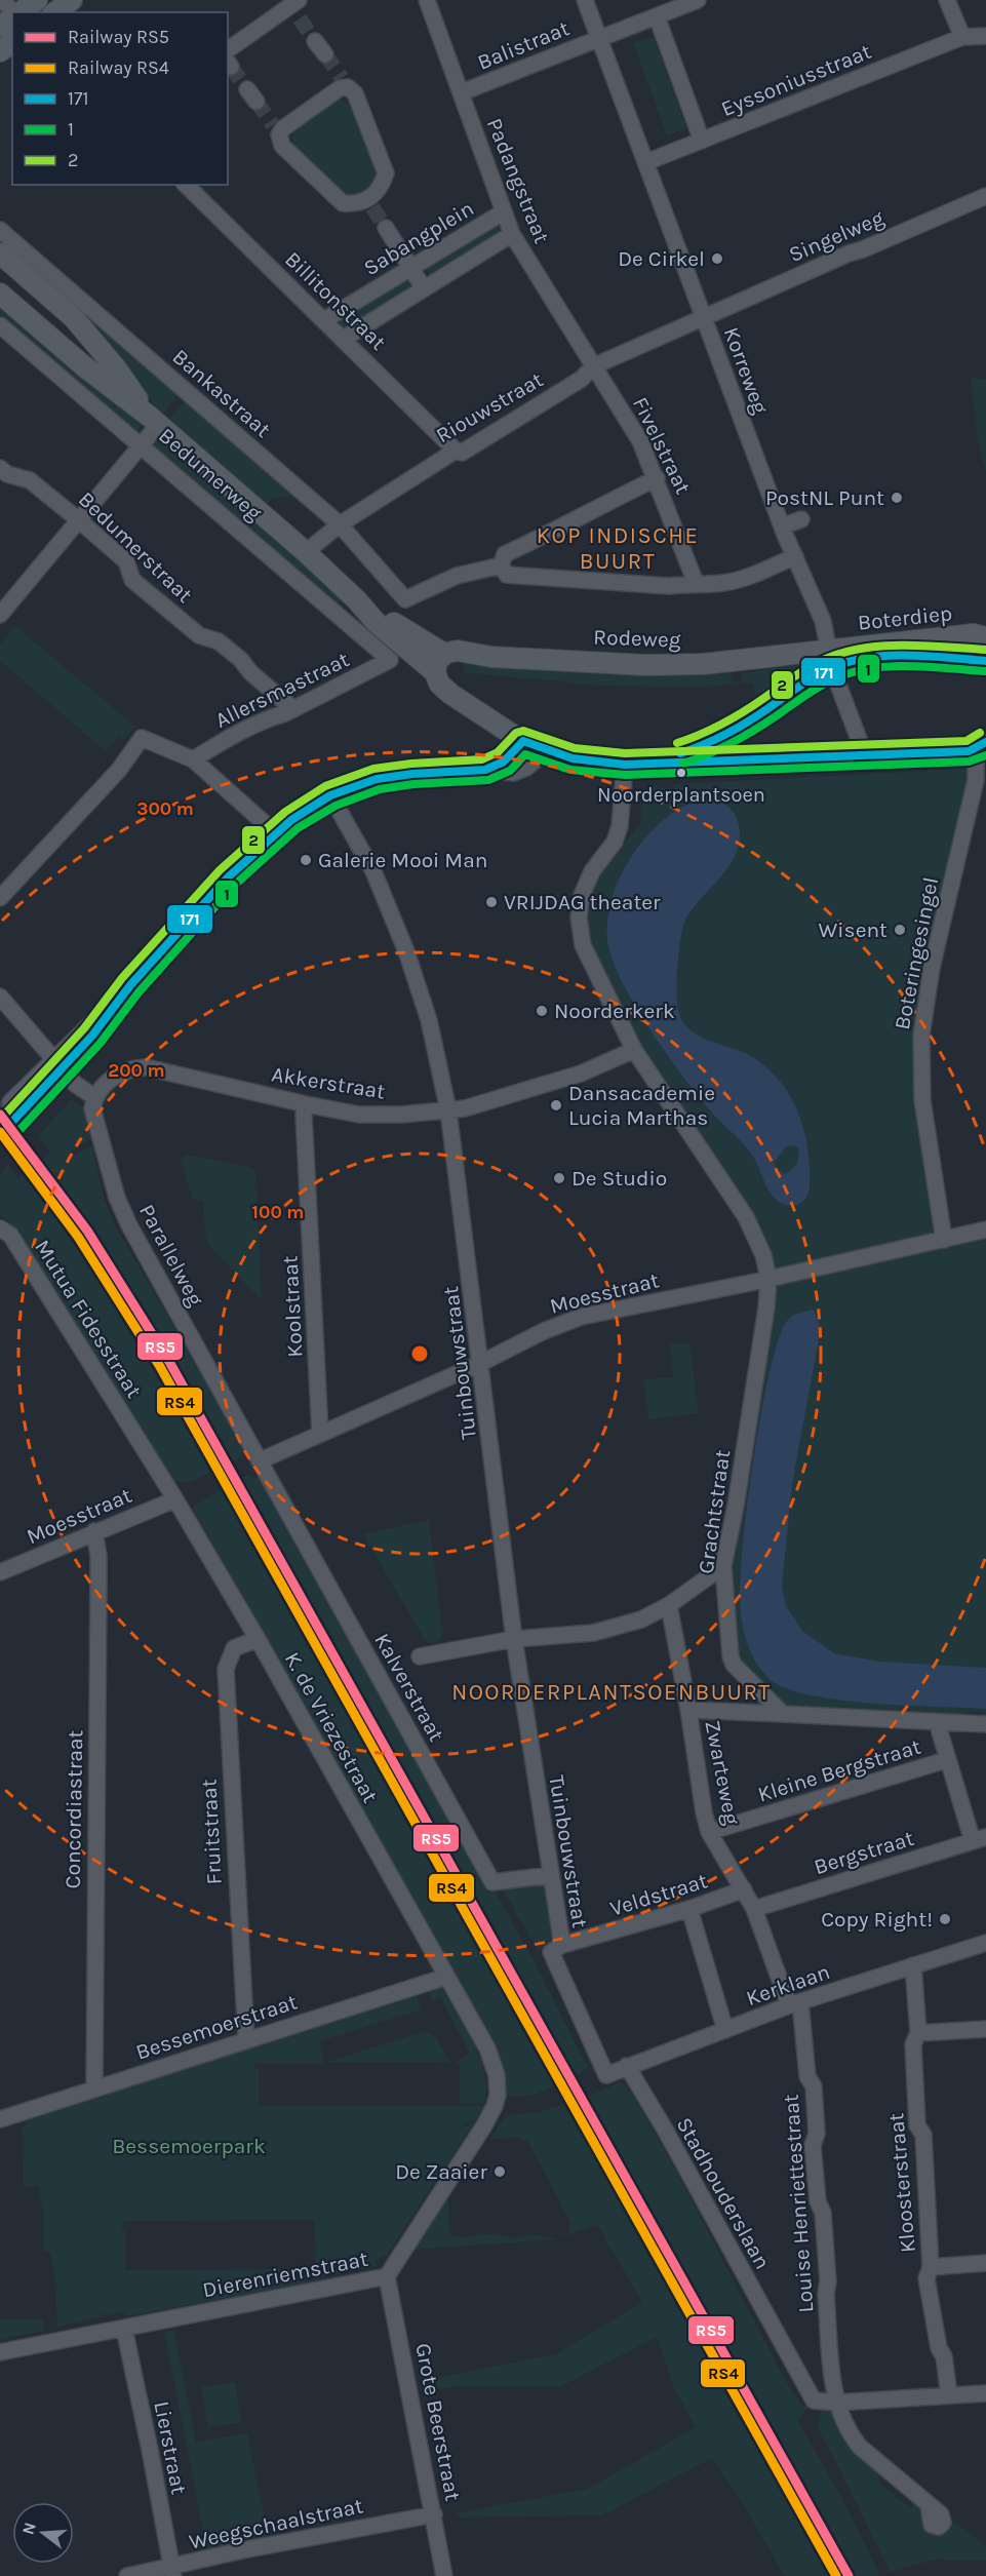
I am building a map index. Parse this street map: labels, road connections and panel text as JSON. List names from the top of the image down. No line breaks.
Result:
{"streets":{"main road":["Bedumerweg","Boterdiep","Rodeweg"],"street":["Balistraat","Eyssoniusstraat","Padangstraat","Singelweg","Sabangplein","Billitonstraat","Korreweg","Bankastraat","Riouwstraat","Fivelstraat","Bedumerstraat","Allersmastraat","Boteringesingel","Akkerstraat","Parallelweg","Moesstraat","Koolstraat","Mutua Fidesstraat","Tuinbouwstraat","Grachtstraat","Kalverstraat","K. de Vriezestraat","Kleine Bergstraat","Zwarteweg","Concordiastraat","Fruitstraat","Bergstraat","Veldstraat","Kerklaan","Bessemoerstraat","Kloosterstraat","Stadhouderslaan","Louise Henriettestraat","Dierenriemstraat","Grote Beerstraat","Lierstraat","Weegschaalstraat"]},"crossings":[["Balistraat","Padangstraat"],["Balistraat","Korreweg"],["Eyssoniusstraat","Korreweg"],["Padangstraat","Sabangplein"],["Padangstraat","Riouwstraat"],["Padangstraat","Fivelstraat"],["Singelweg","Korreweg"],["Singelweg","Riouwstraat"],["Sabangplein","Billitonstraat"],["Billitonstraat","Riouwstraat"],["Korreweg","Riouwstraat"],["Korreweg","Bedumerweg"],["Korreweg","Boterdiep"],["Korreweg","Rodeweg"],["Bankastraat","Riouwstraat"],["Riouwstraat","Fivelstraat"],["Riouwstraat","Bedumerweg"],["Bedumerweg","Rodeweg"],["Bedumerweg","Allersmastraat"],["Bedumerweg","Boteringesingel"],["Bedumerstraat","Allersmastraat"],["Boterdiep","Rodeweg"],["Boteringesingel","Moesstraat"],["Akkerstraat","Parallelweg"],["Akkerstraat","Koolstraat"],["Akkerstraat","Tuinbouwstraat"],["Parallelweg","Moesstraat"],["Parallelweg","Kalverstraat"],["Moesstraat","Koolstraat"],["Moesstraat","Mutua Fidesstraat"],["Moesstraat","Tuinbouwstraat"],["Moesstraat","Grachtstraat"],["Moesstraat","Kalverstraat"],["Moesstraat","K. de Vriezestraat"],["Moesstraat","Concordiastraat"],["Mutua Fidesstraat","K. de Vriezestraat"],["Tuinbouwstraat","Kalverstraat"],["Tuinbouwstraat","Veldstraat"],["Tuinbouwstraat","Kerklaan"],["K. de Vriezestraat","Fruitstraat"],["K. de Vriezestraat","Bessemoerstraat"],["K. de Vriezestraat","Dierenriemstraat"],["Kleine Bergstraat","Zwarteweg"],["Zwarteweg","Bergstraat"],["Zwarteweg","Veldstraat"],["Zwarteweg","Kerklaan"],["Zwarteweg","Louise Henriettestraat"],["Concordiastraat","Bessemoerstraat"],["Fruitstraat","Bessemoerstraat"],["Kerklaan","Kloosterstraat"],["Kerklaan","Stadhouderslaan"],["Kerklaan","Louise Henriettestraat"],["Bessemoerstraat","Dierenriemstraat"],["Stadhouderslaan","Louise Henriettestraat"],["Dierenriemstraat","Grote Beerstraat"],["Dierenriemstraat","Lierstraat"],["Grote Beerstraat","Weegschaalstraat"],["Lierstraat","Weegschaalstraat"]],"districts":["KOP INDISCHE BUURT","NOORDERPLANTSOENBUURT"],"parks":["Bessemoerpark"],"places":["De Cirkel","PostNL Punt","Noorderplantsoen","Galerie Mooi Man","VRIJDAG theater","Wisent","Noorderkerk","Dansacademie Lucia Marthas","De Studio","Copy Right!","De Zaaier"],"lines":["transit line 2","transit line 171","transit line 1","rail line RS5","rail line RS4"],"legend":["Railway RS5","Railway RS4","171","1","2"],"north":"left","rings":["300 m","200 m","100 m"]}
